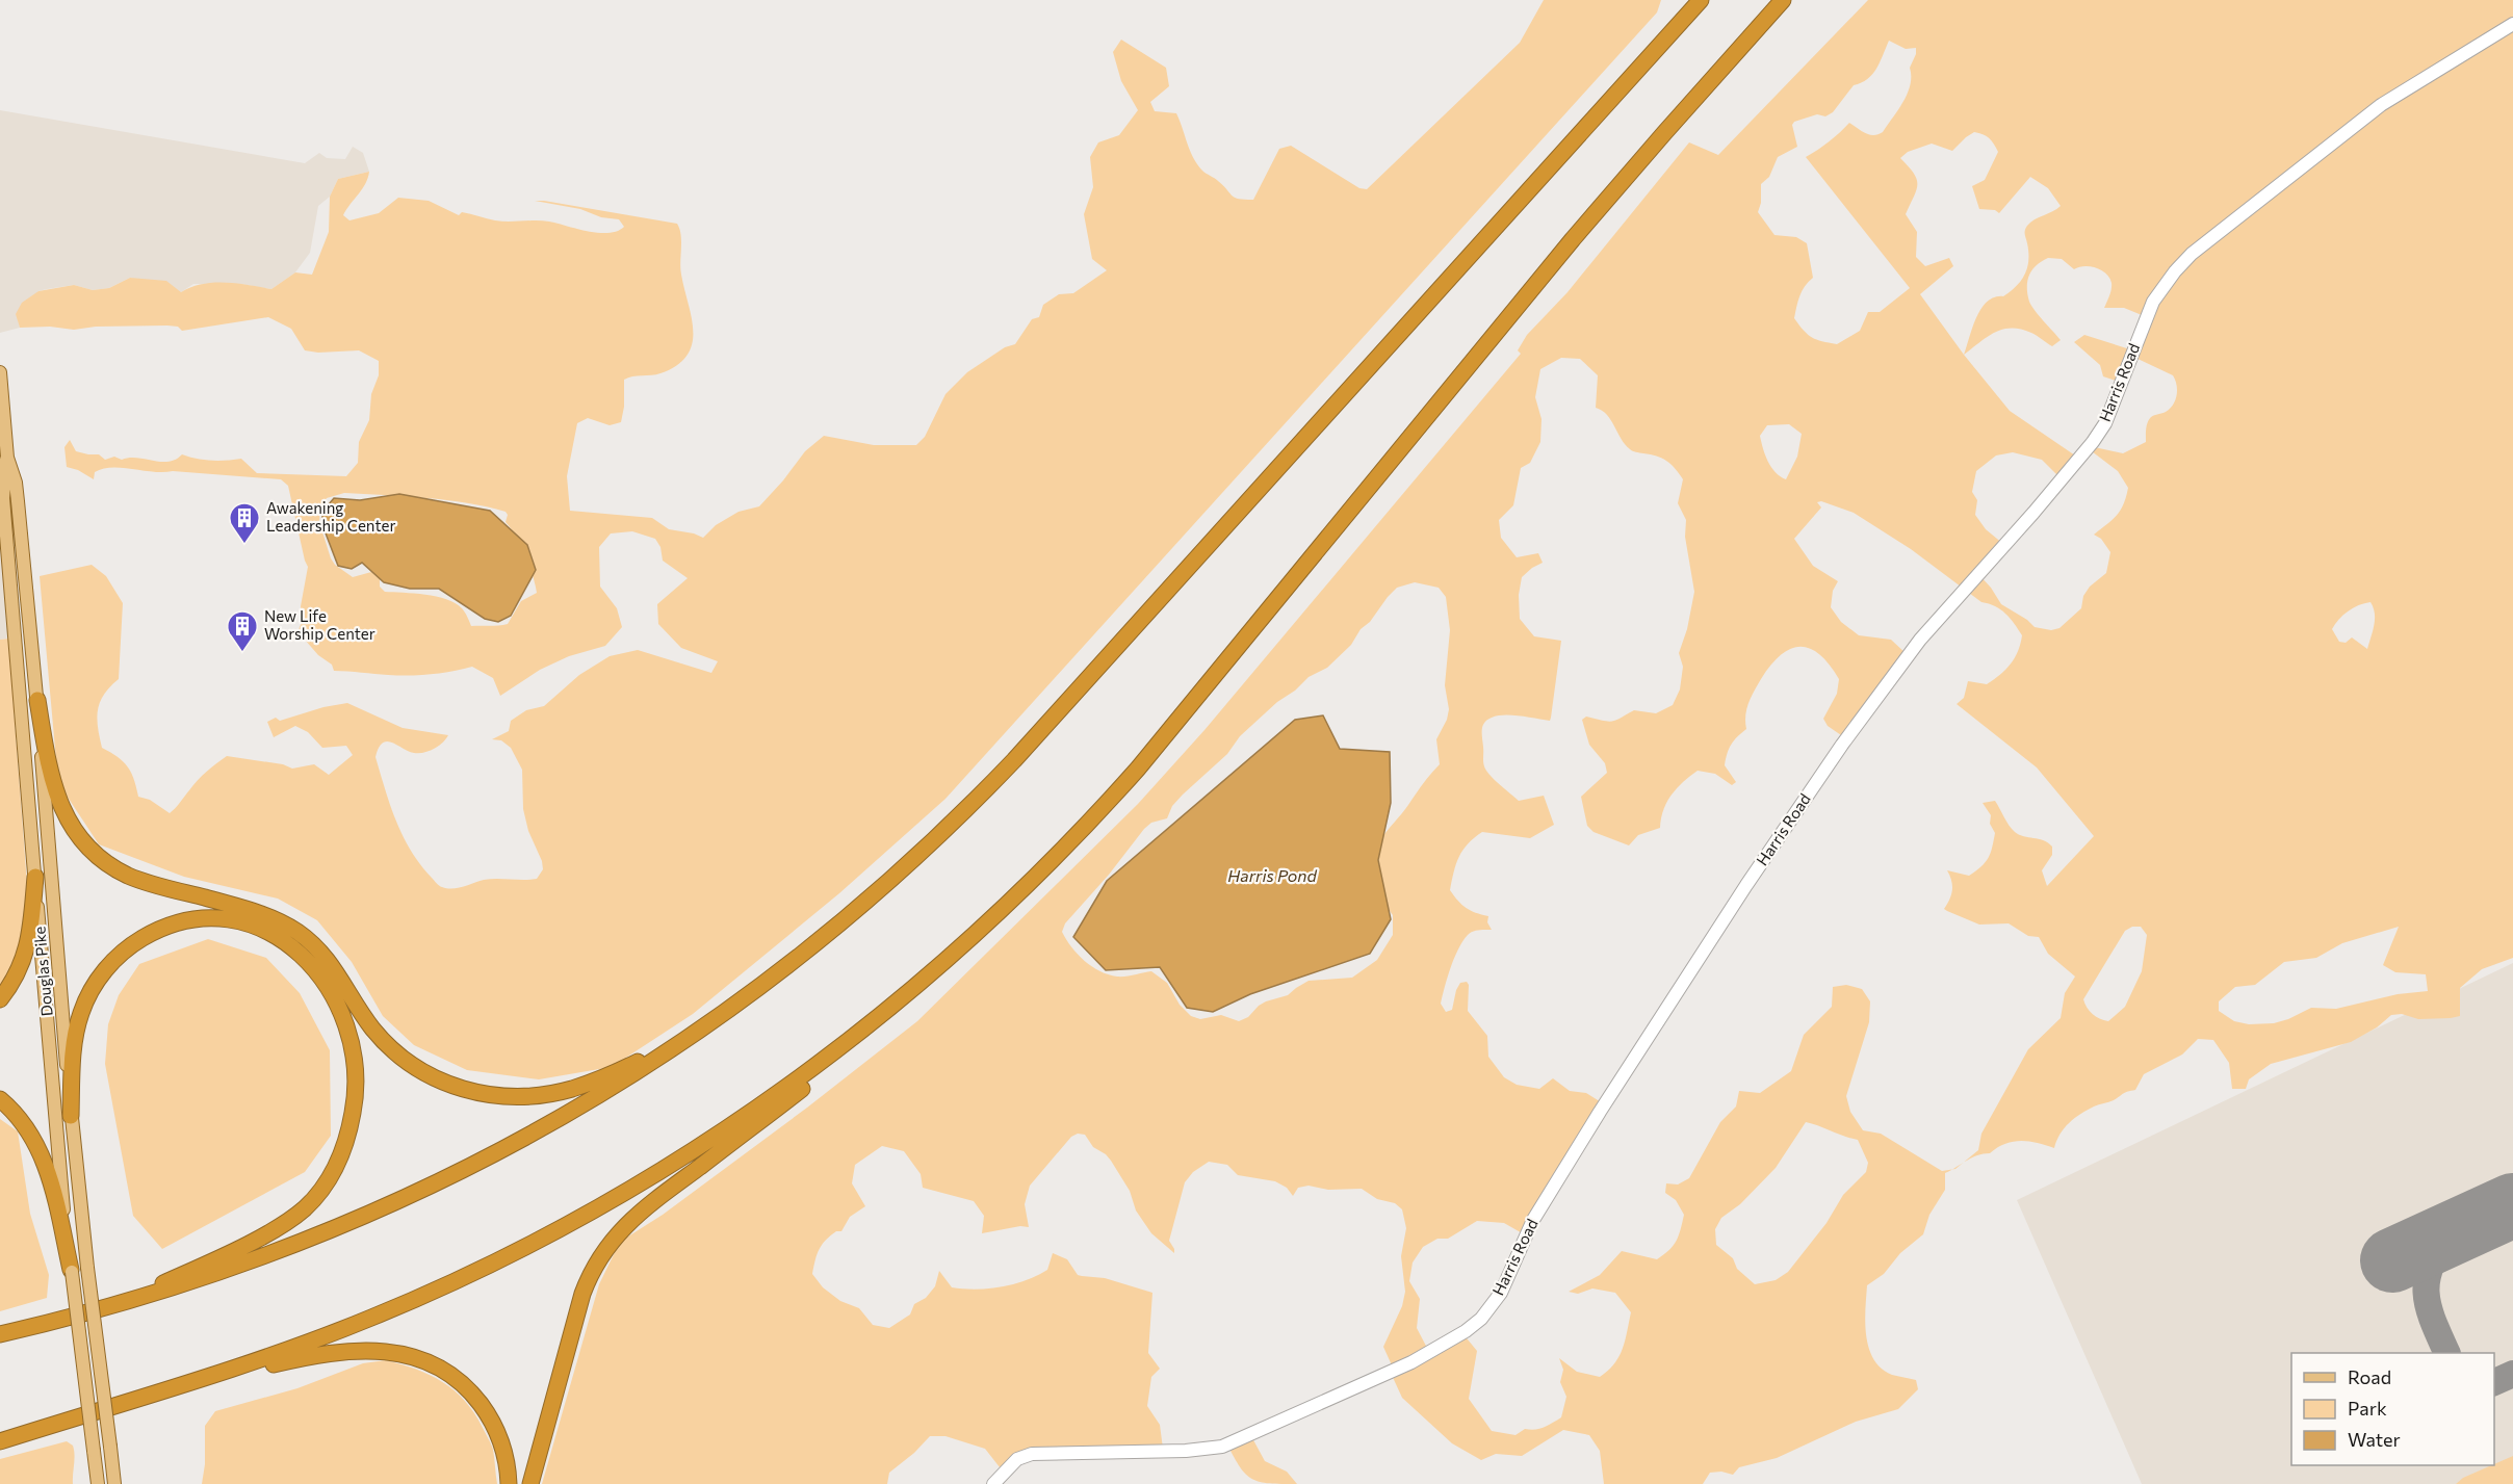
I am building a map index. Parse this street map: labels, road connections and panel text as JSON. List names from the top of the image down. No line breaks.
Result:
{"streets":{"main road":["Douglas Pike"],"street":["Harris Road"]},"water":["Harris Pond"],"places":{"building":["Awakening Leadership Center","New Life Worship Center"]},"legend":["Road","Park","Water"]}
